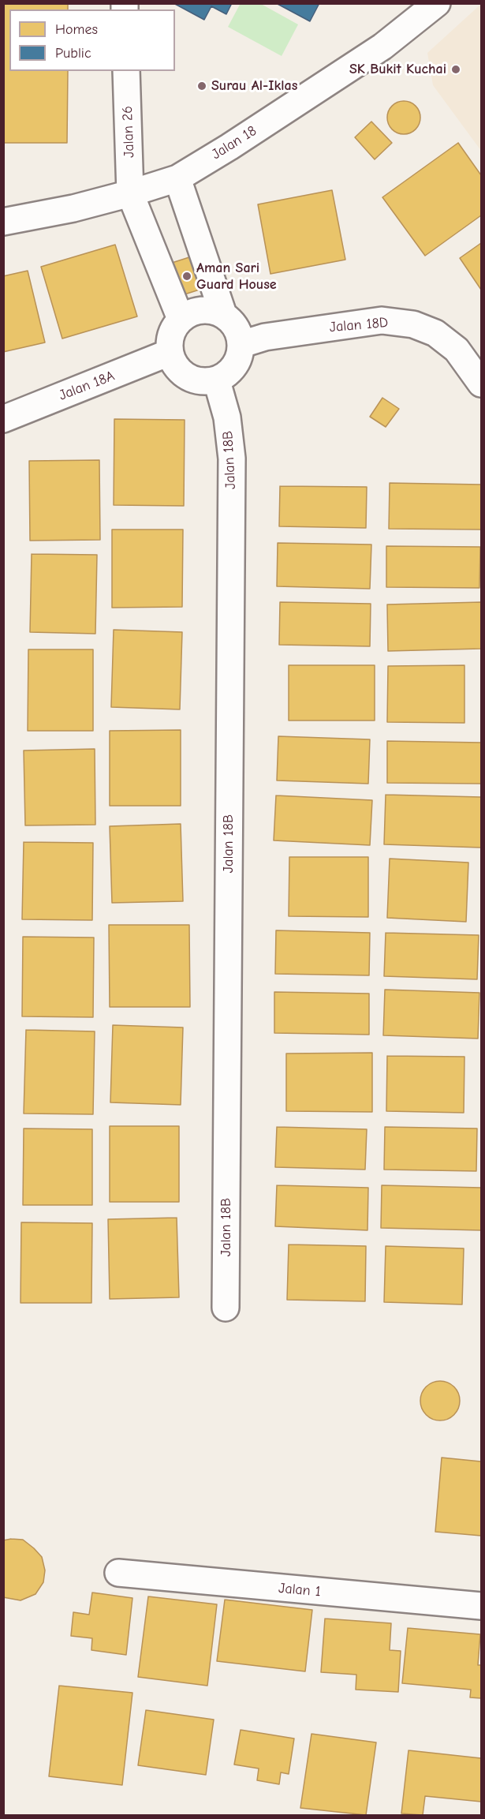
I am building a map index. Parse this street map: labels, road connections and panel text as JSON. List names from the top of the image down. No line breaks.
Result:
{"streets":{"street":["Jalan 26","Jalan 18","Jalan 18D","Jalan 18A","Jalan 18B","Jalan 1"]},"crossings":[["Jalan 26","Jalan 18"],["Jalan 18D","Jalan 18A"],["Jalan 18D","Jalan 18B"],["Jalan 18A","Jalan 18B"]],"places":["SK Bukit Kuchai","Surau Al-Iklas","Aman Sari Guard House"],"legend":["Homes","Public"]}
